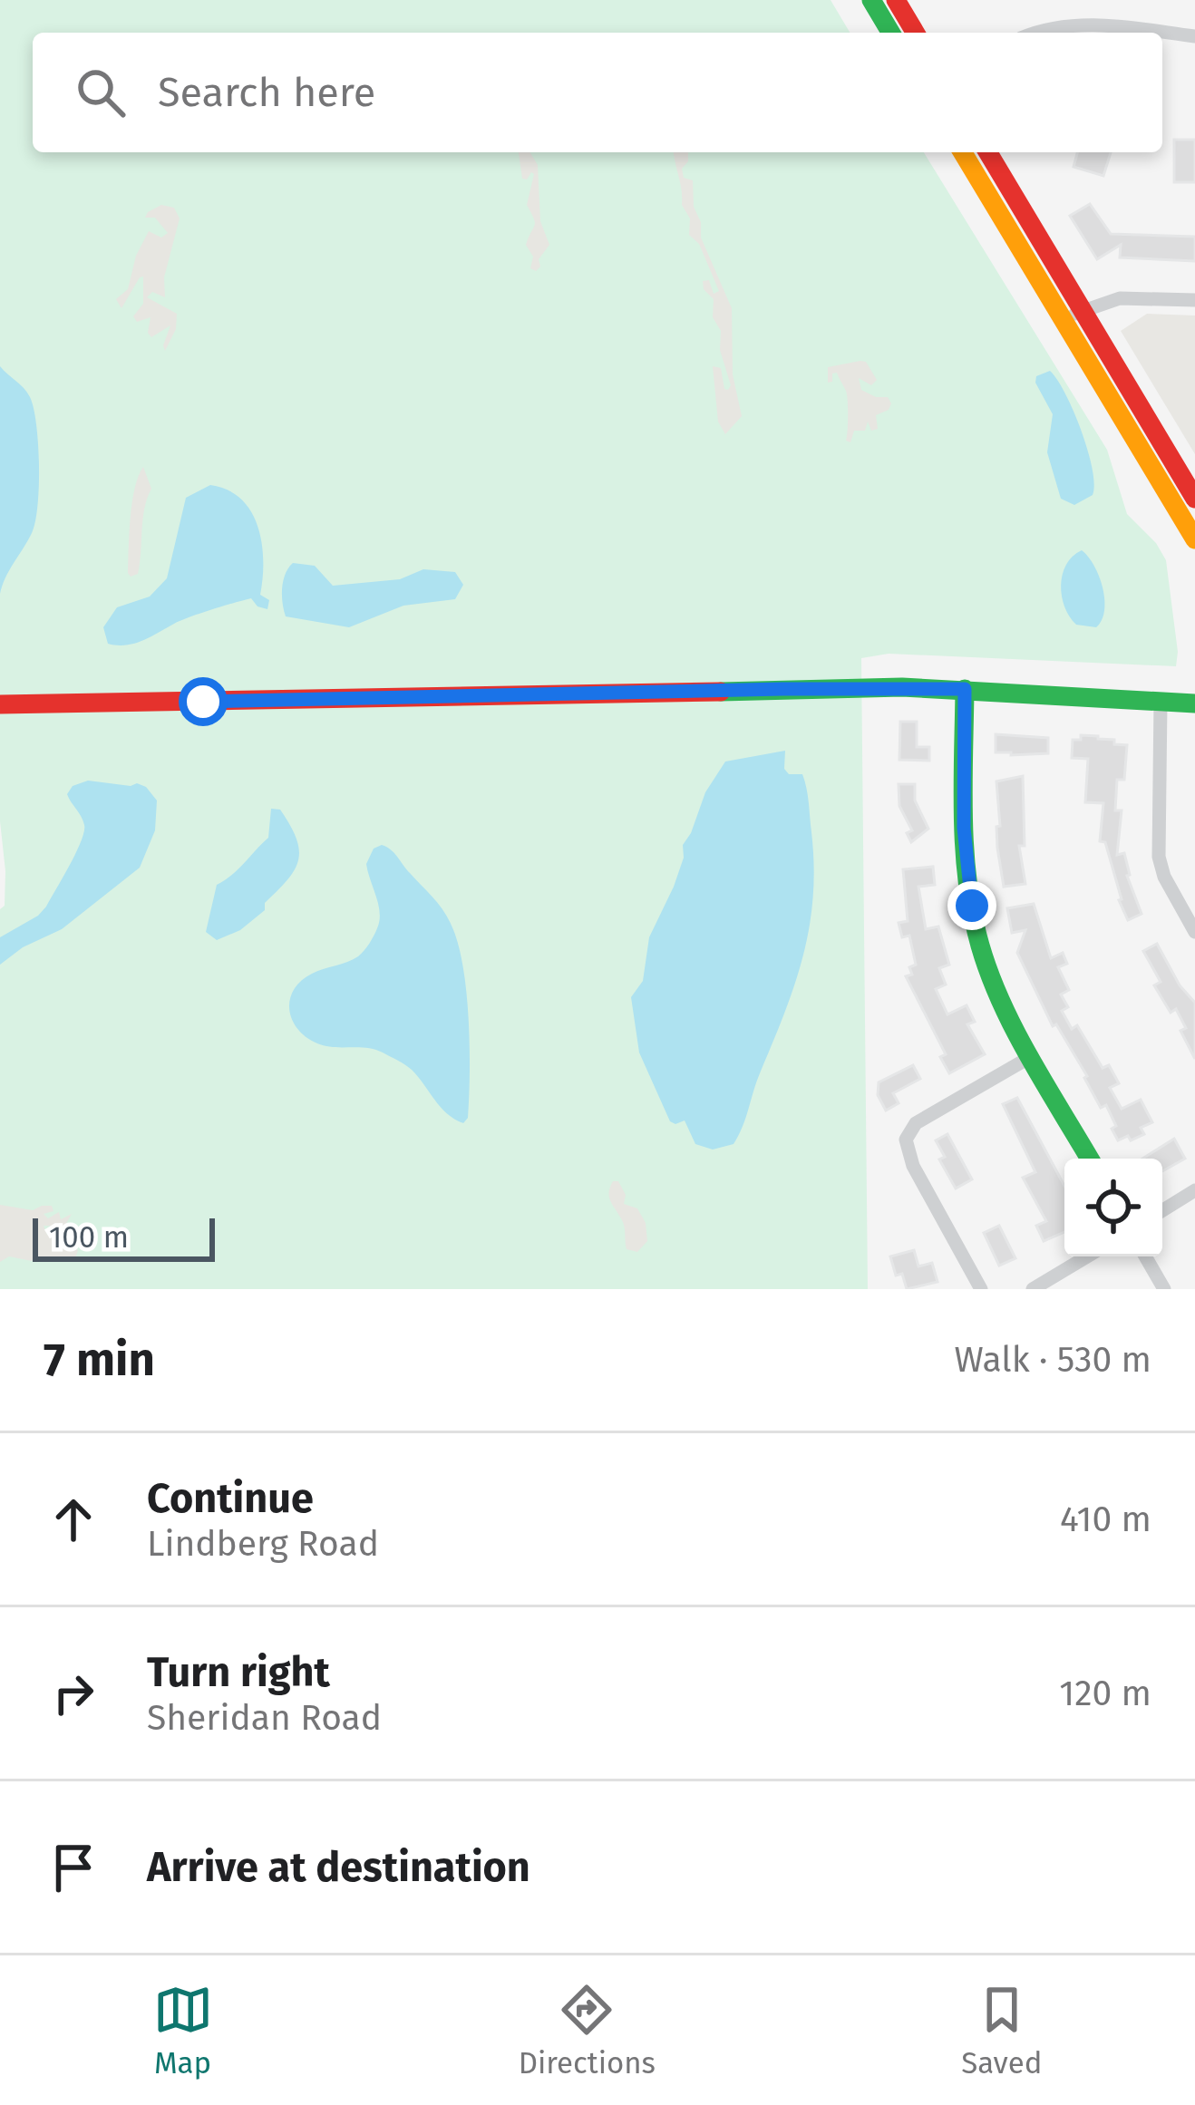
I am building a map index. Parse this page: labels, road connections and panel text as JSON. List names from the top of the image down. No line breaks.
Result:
{"scale_bar":"100 m","page":{"search":"Search here","scale":"100 m","heading":["7 min","Walk · 530 m"],"list":[["Continue","Lindberg Road","410 m"],["Turn right","Sheridan Road","120 m"],"Arrive at destination"],"nav":["Map","Directions","Saved"]}}
